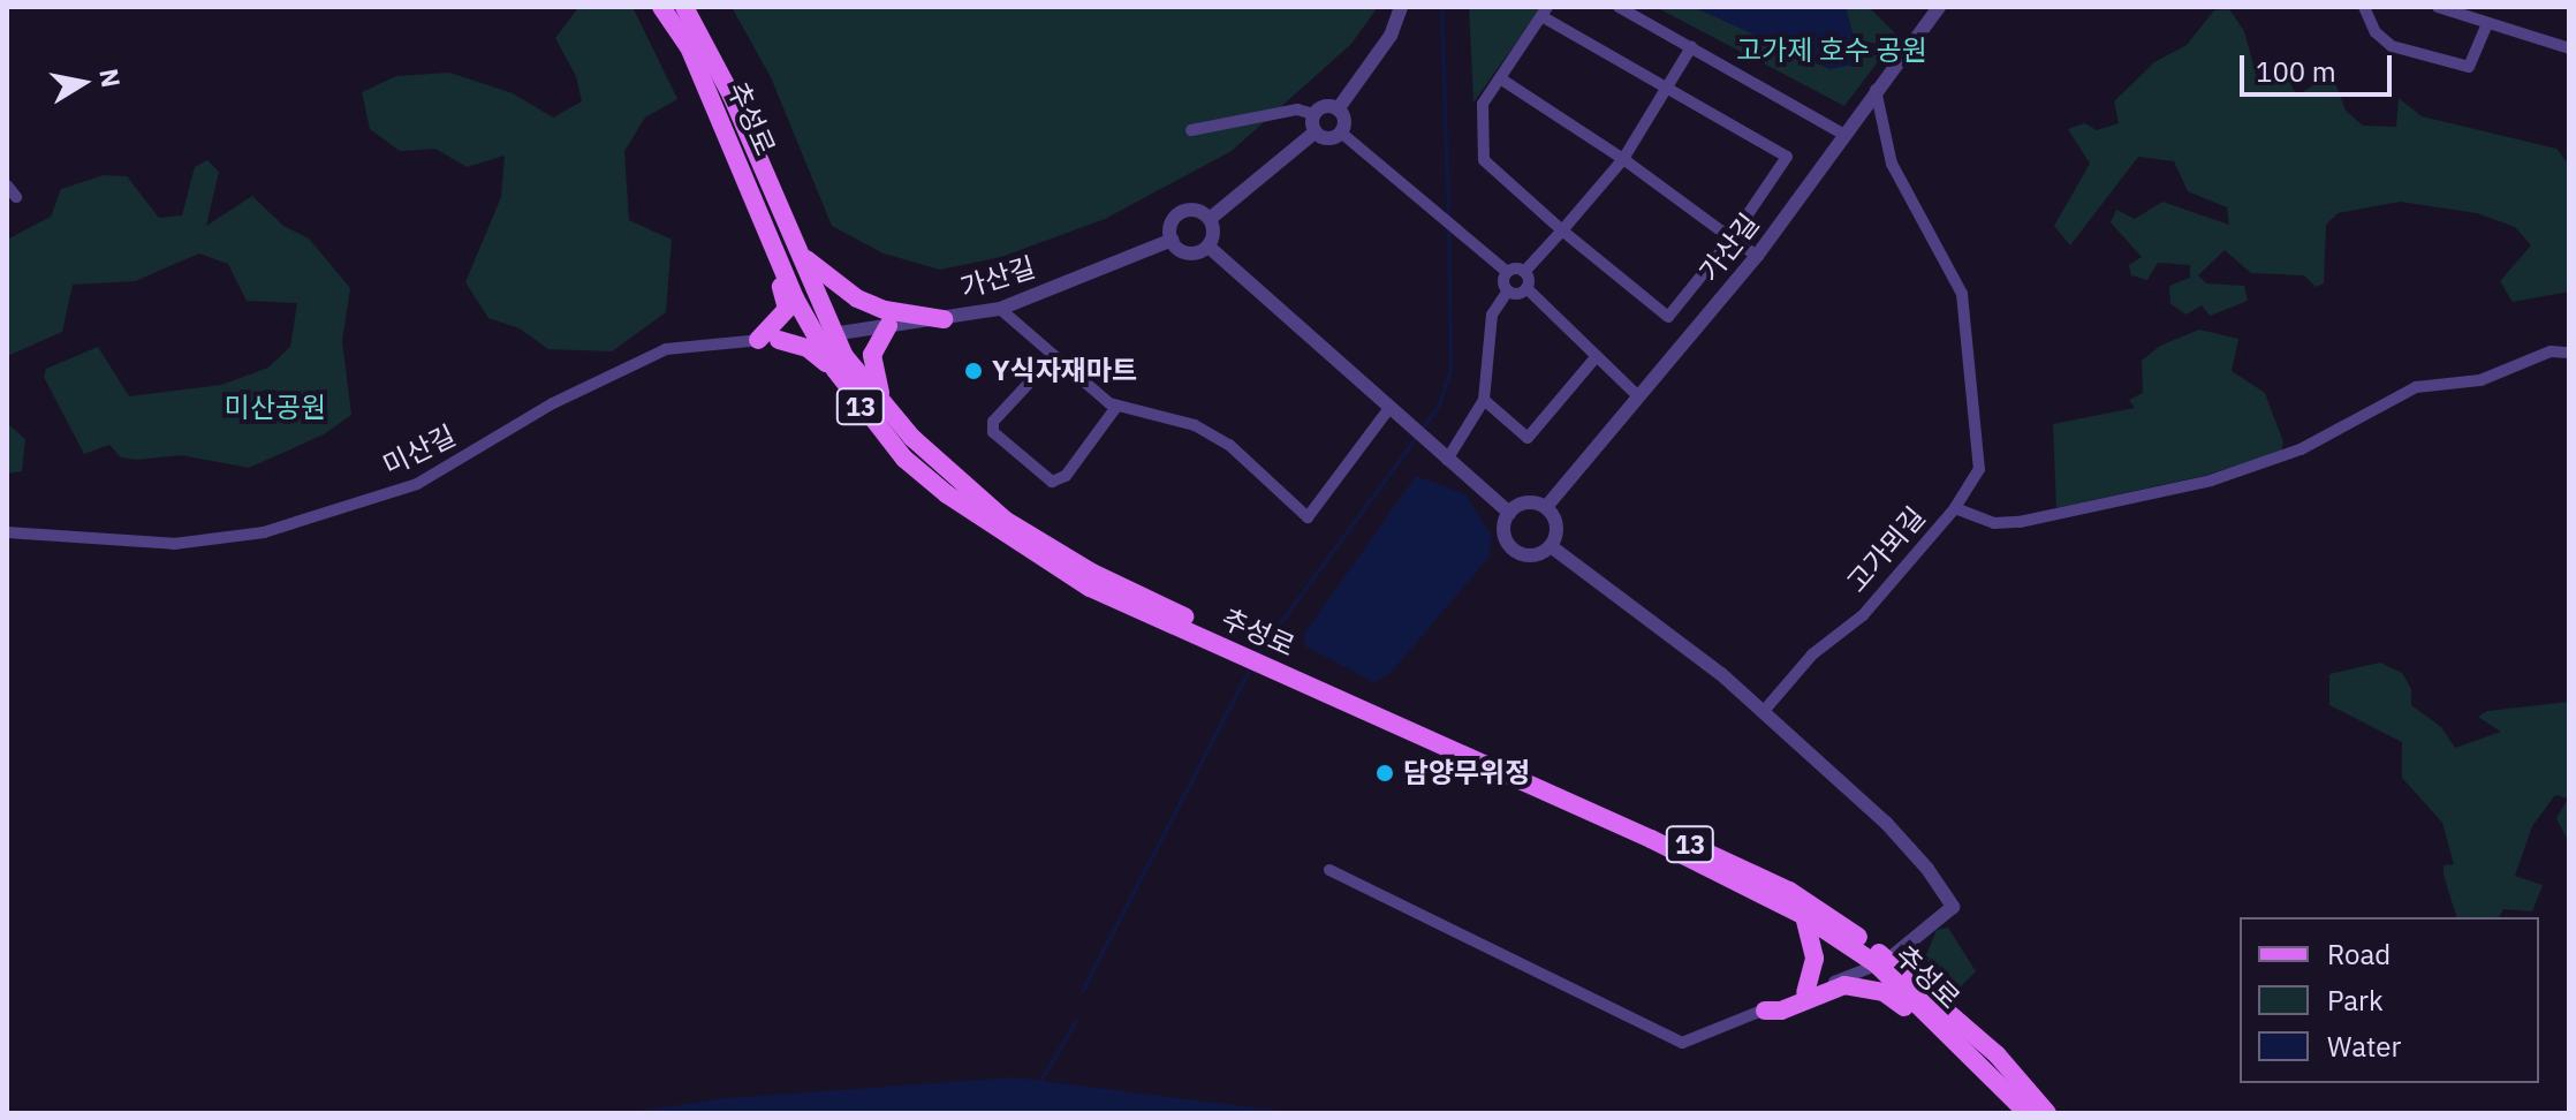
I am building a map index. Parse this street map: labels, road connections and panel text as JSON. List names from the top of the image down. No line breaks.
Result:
{"streets":{"main road":["추성로","13"],"street":["가산길","미산길","고가뫼길"]},"crossings":[["추성로","가산길"],["추성로","미산길"],["가산길","미산길"]],"parks":["고가제 호수 공원","미산공원"],"places":["Y식자재마트","담양무위정"],"legend":["Road","Park","Water"],"scale_bar":"100 m","north":"right"}
